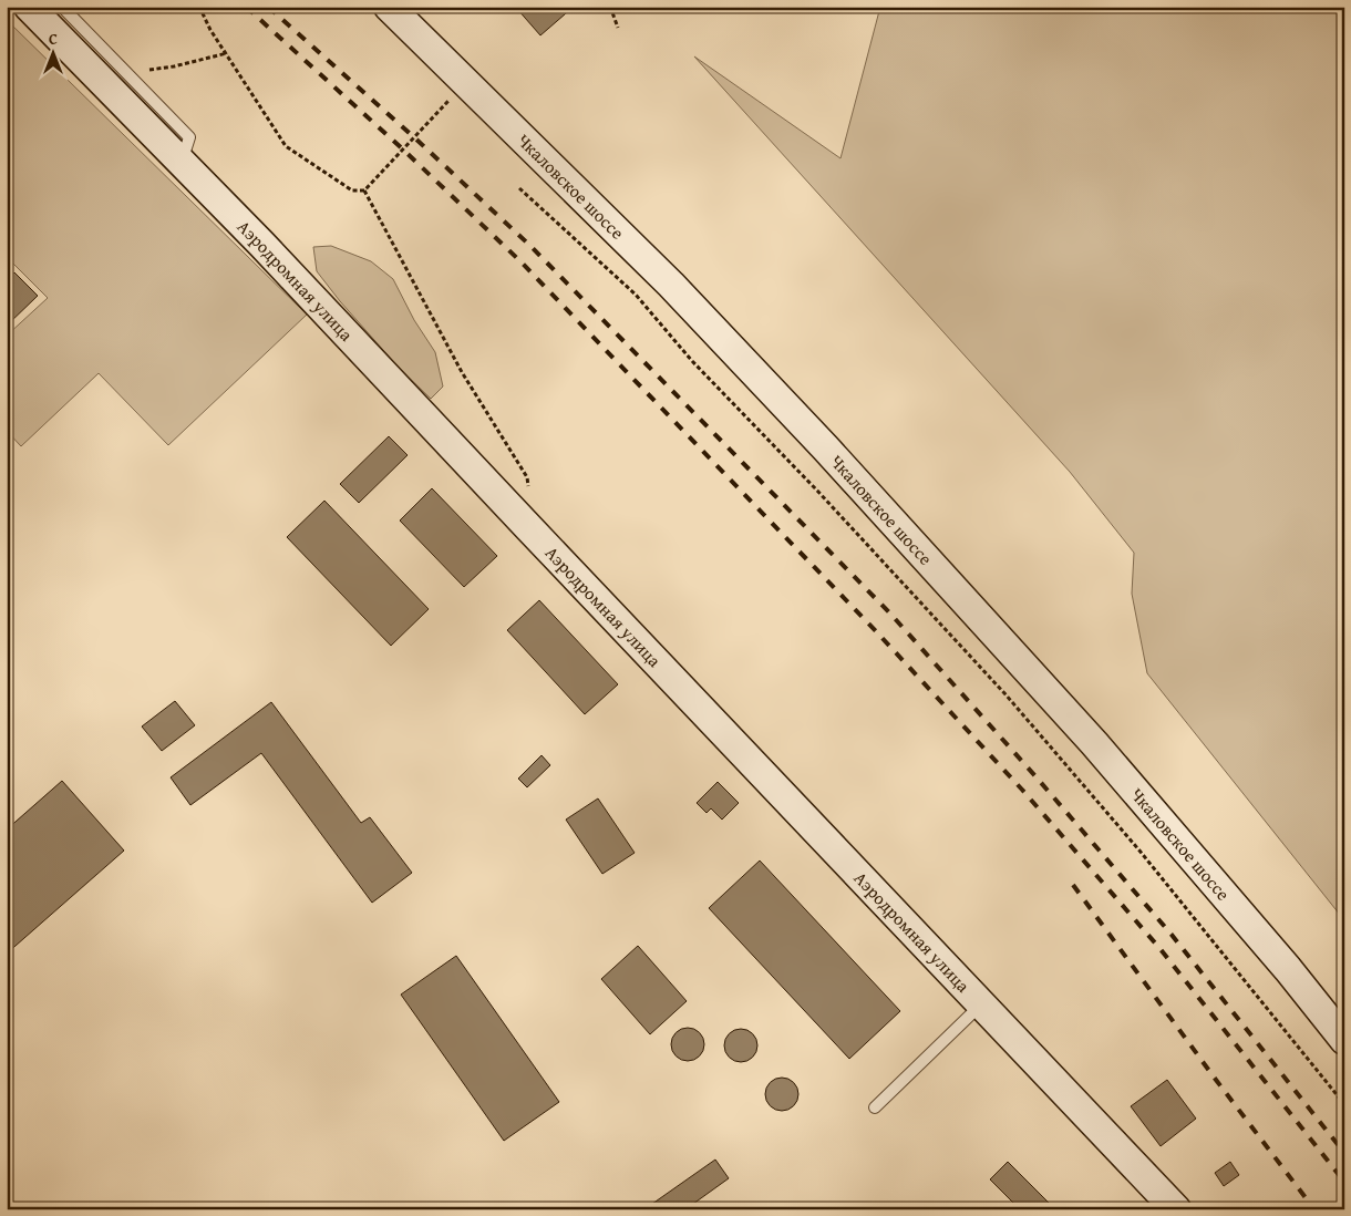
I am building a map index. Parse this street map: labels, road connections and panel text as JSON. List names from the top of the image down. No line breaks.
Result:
{"streets":{"street":["Чкаловское шоссе","Аэродромная улица"]},"north":"top"}
